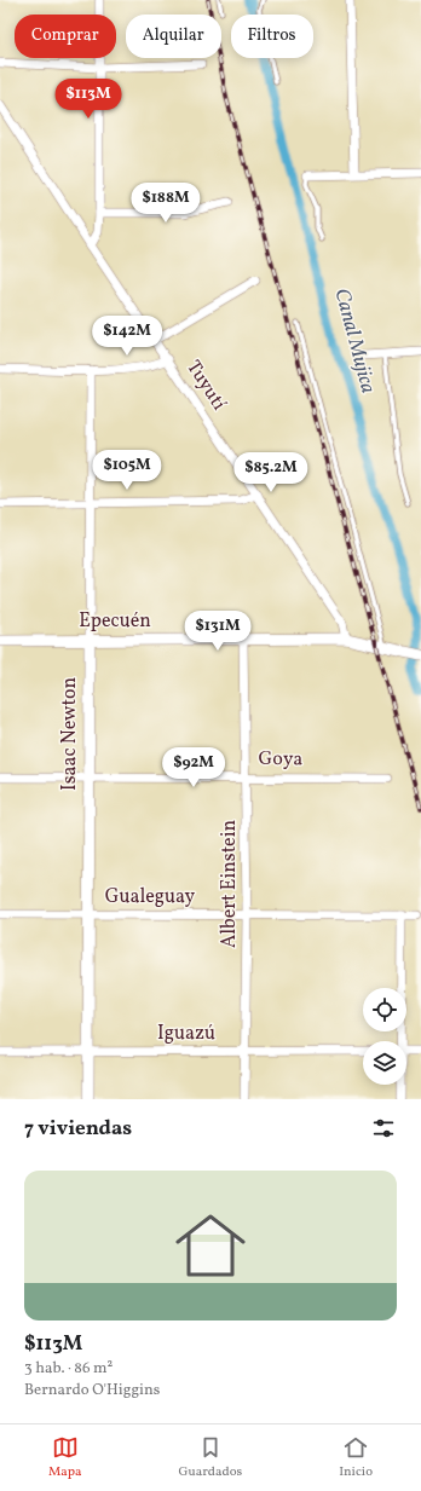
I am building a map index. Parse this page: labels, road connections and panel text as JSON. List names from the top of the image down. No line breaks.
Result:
{"streets":{"street":["Tuyutí","Epecuén","Isaac Newton","Goya","Albert Einstein","Gualeguay","Iguazú"]},"crossings":[["Tuyutí","Epecuén"],["Epecuén","Isaac Newton"],["Epecuén","Albert Einstein"],["Isaac Newton","Goya"],["Isaac Newton","Gualeguay"],["Isaac Newton","Iguazú"],["Goya","Albert Einstein"],["Albert Einstein","Gualeguay"],["Albert Einstein","Iguazú"]],"water":["Canal Mujica"],"page":{"chip":["Comprar","Alquilar","Filtros"],"price":["$113M","$188M","$142M","$105M","$85.2M","$131M","$92M"],"heading":"7 viviendas","list":[{"name":"$113M","note":"3 hab. · 86 m² · Bernardo O'Higgins"}],"tabs":["Mapa","Guardados","Inicio"]}}
